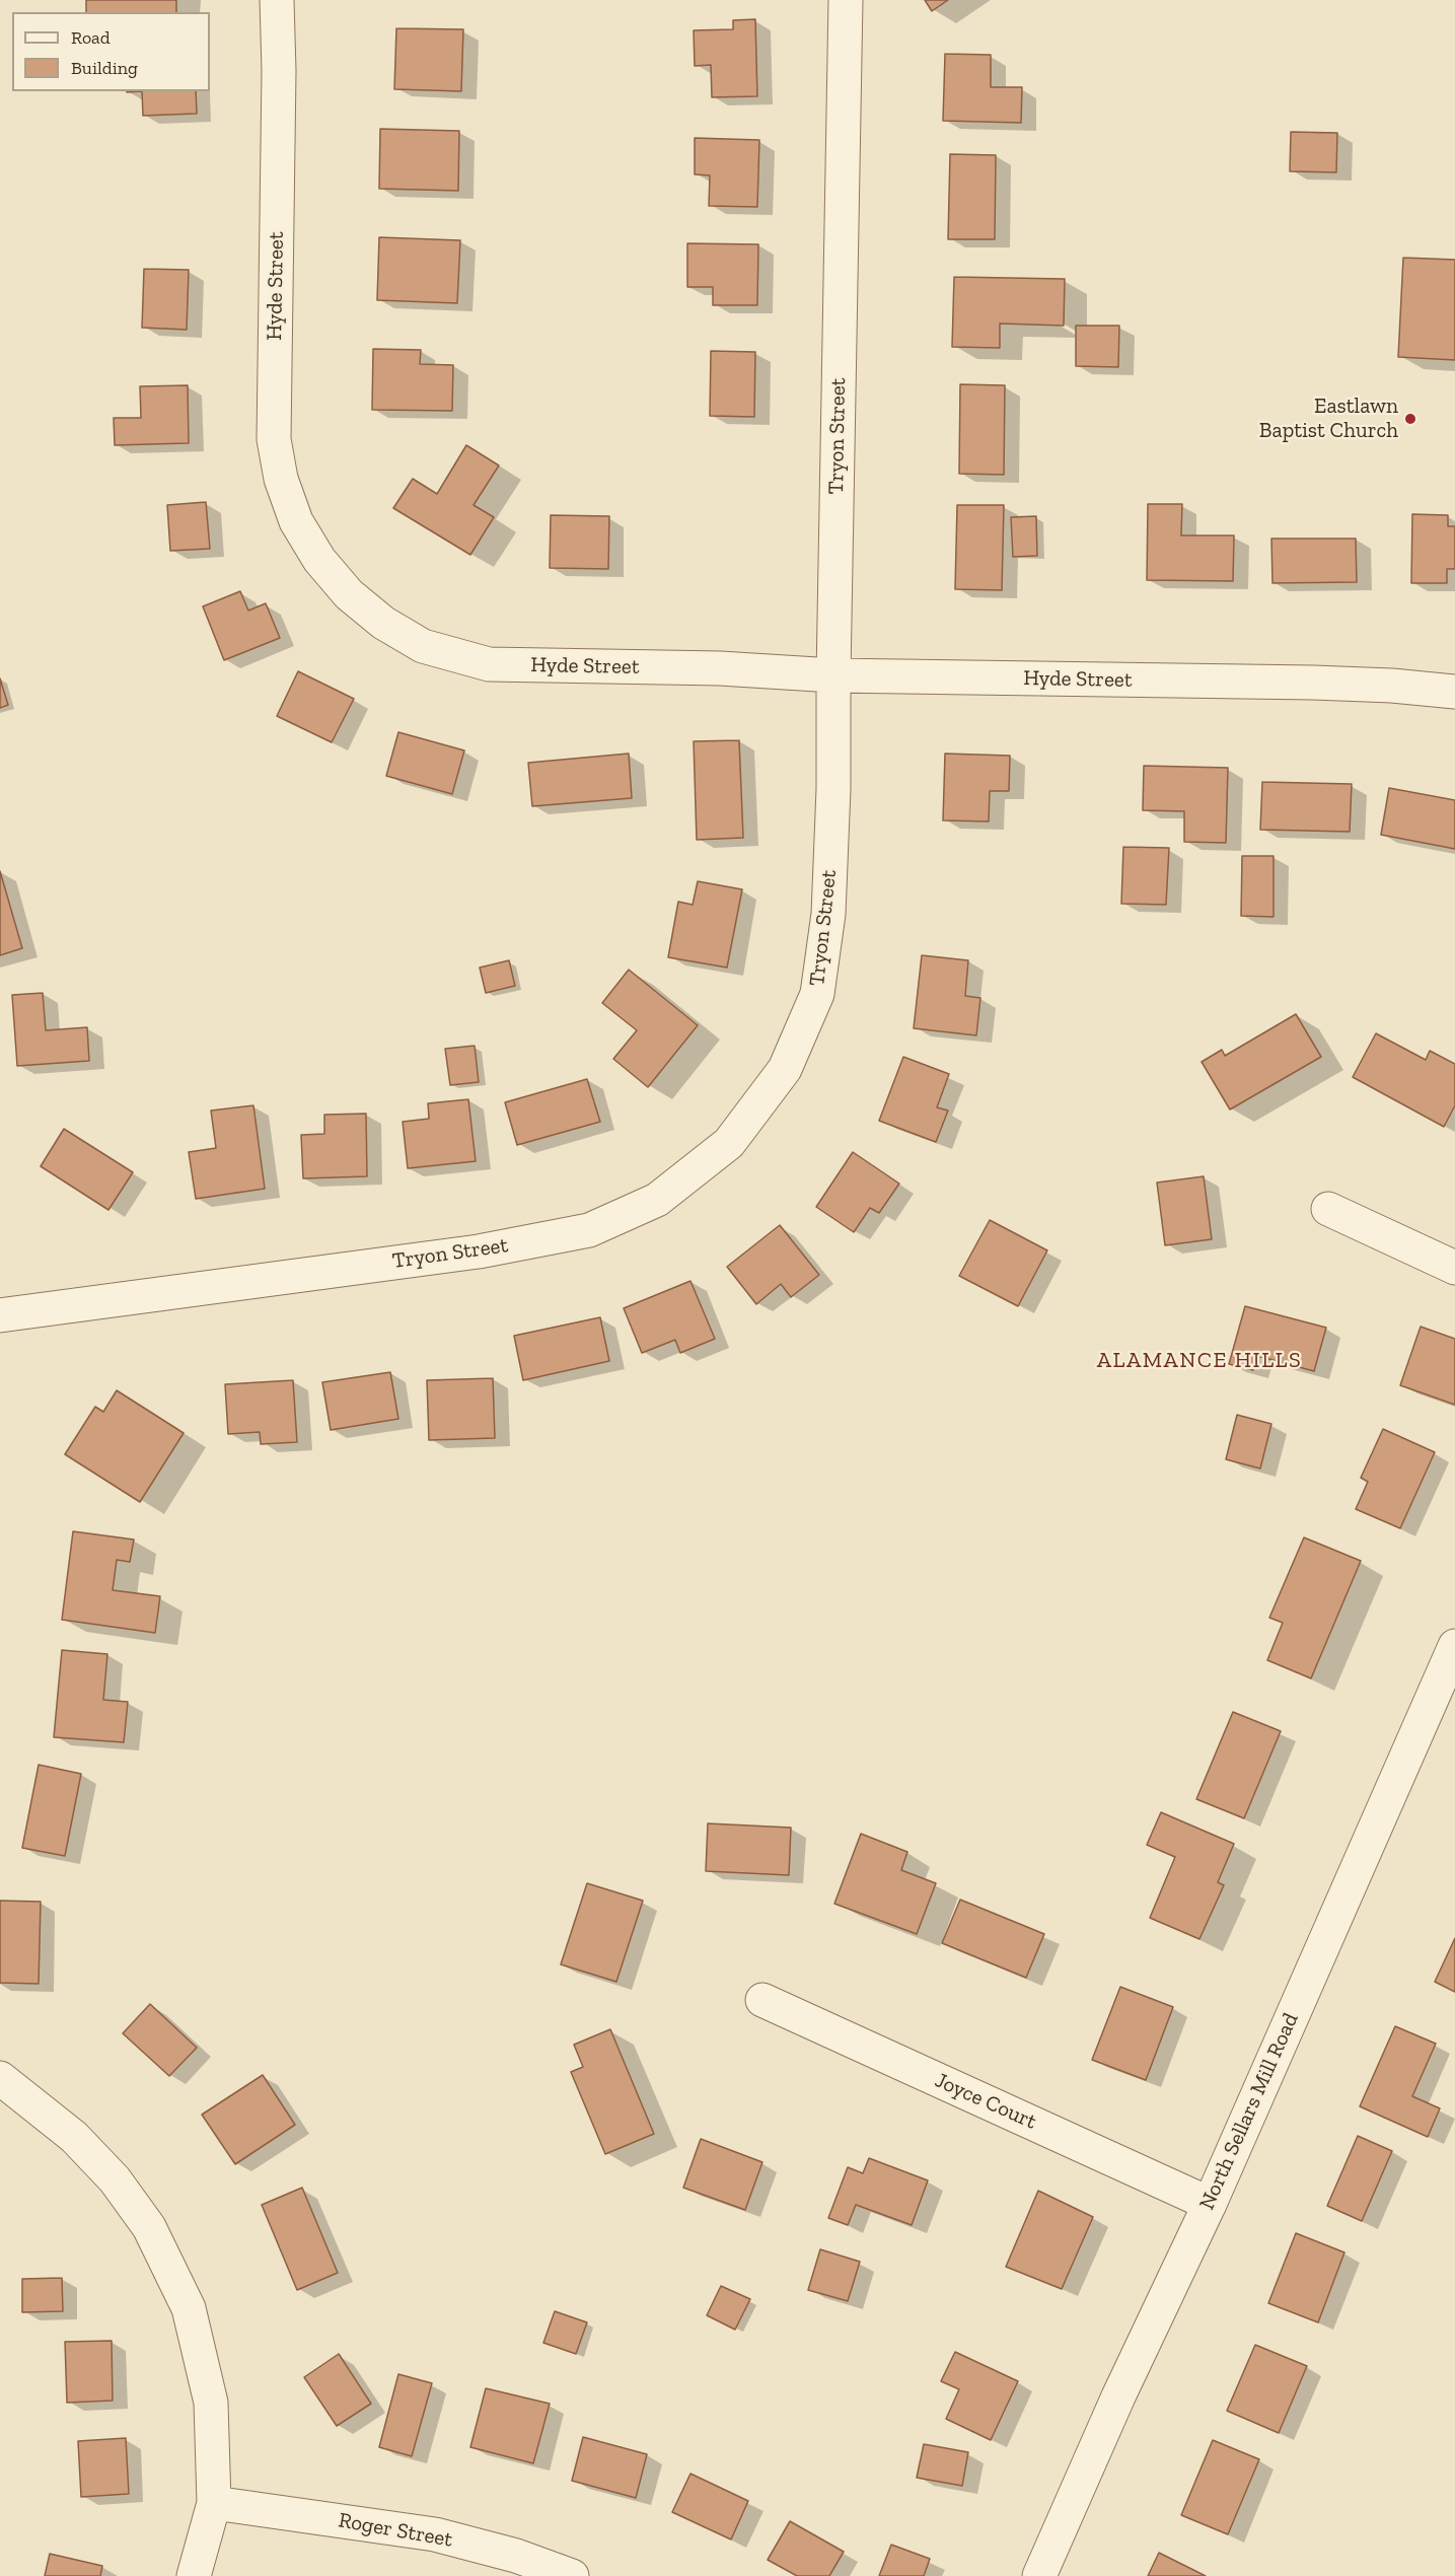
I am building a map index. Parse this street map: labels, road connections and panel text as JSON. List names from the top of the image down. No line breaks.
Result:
{"streets":{"street":["Hyde Street","Tryon Street","Joyce Court","North Sellars Mill Road","Roger Street"]},"crossings":[["Hyde Street","Tryon Street"],["Joyce Court","North Sellars Mill Road"]],"districts":["ALAMANCE HILLS"],"places":["Eastlawn Baptist Church"],"legend":["Road","Building"]}
